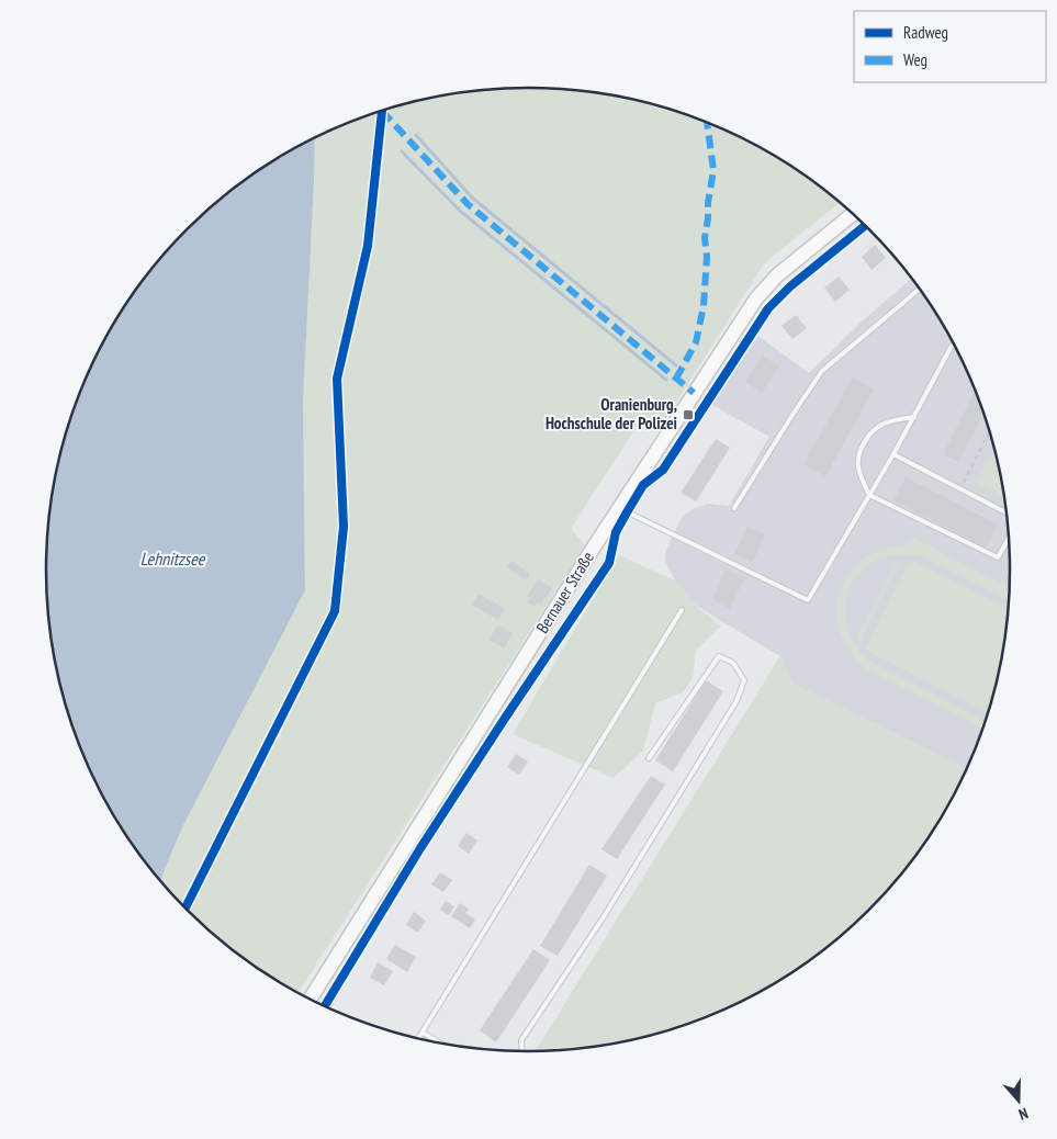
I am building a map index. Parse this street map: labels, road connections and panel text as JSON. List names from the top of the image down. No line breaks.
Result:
{"streets":{"main road":["Bernauer Straße"]},"water":["Lehnitzsee"],"places":{"transit":["Oranienburg, Hochschule der Polizei"]},"legend":["Radweg","Weg"],"north":"bottom"}
